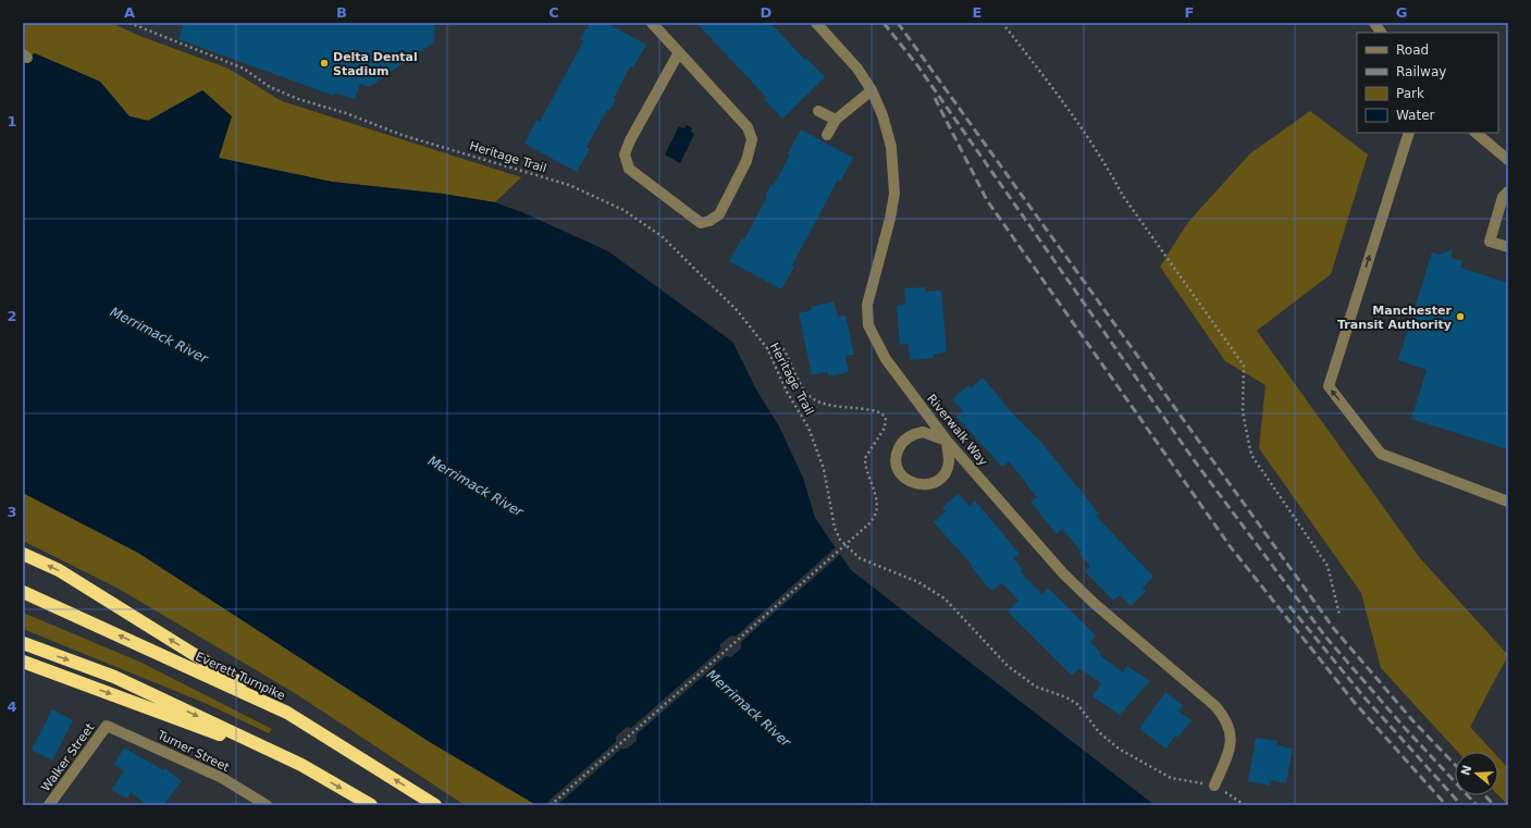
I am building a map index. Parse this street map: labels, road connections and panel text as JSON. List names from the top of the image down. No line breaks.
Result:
{"streets":{"highway":["Everett Turnpike"],"street":["Riverwalk Way","Turner Street","Walker Street"],"path":["Heritage Trail"]},"crossings":[["Heritage Trail","Riverwalk Way"],["Turner Street","Walker Street"]],"water":["Merrimack River"],"places":["Delta Dental Stadium","Manchester Transit Authority"],"legend":["Road","Railway","Park","Water"],"north":"left","grid":{"columns":["A","B","C","D","E","F","G"],"rows":["1","2","3","4"]}}
